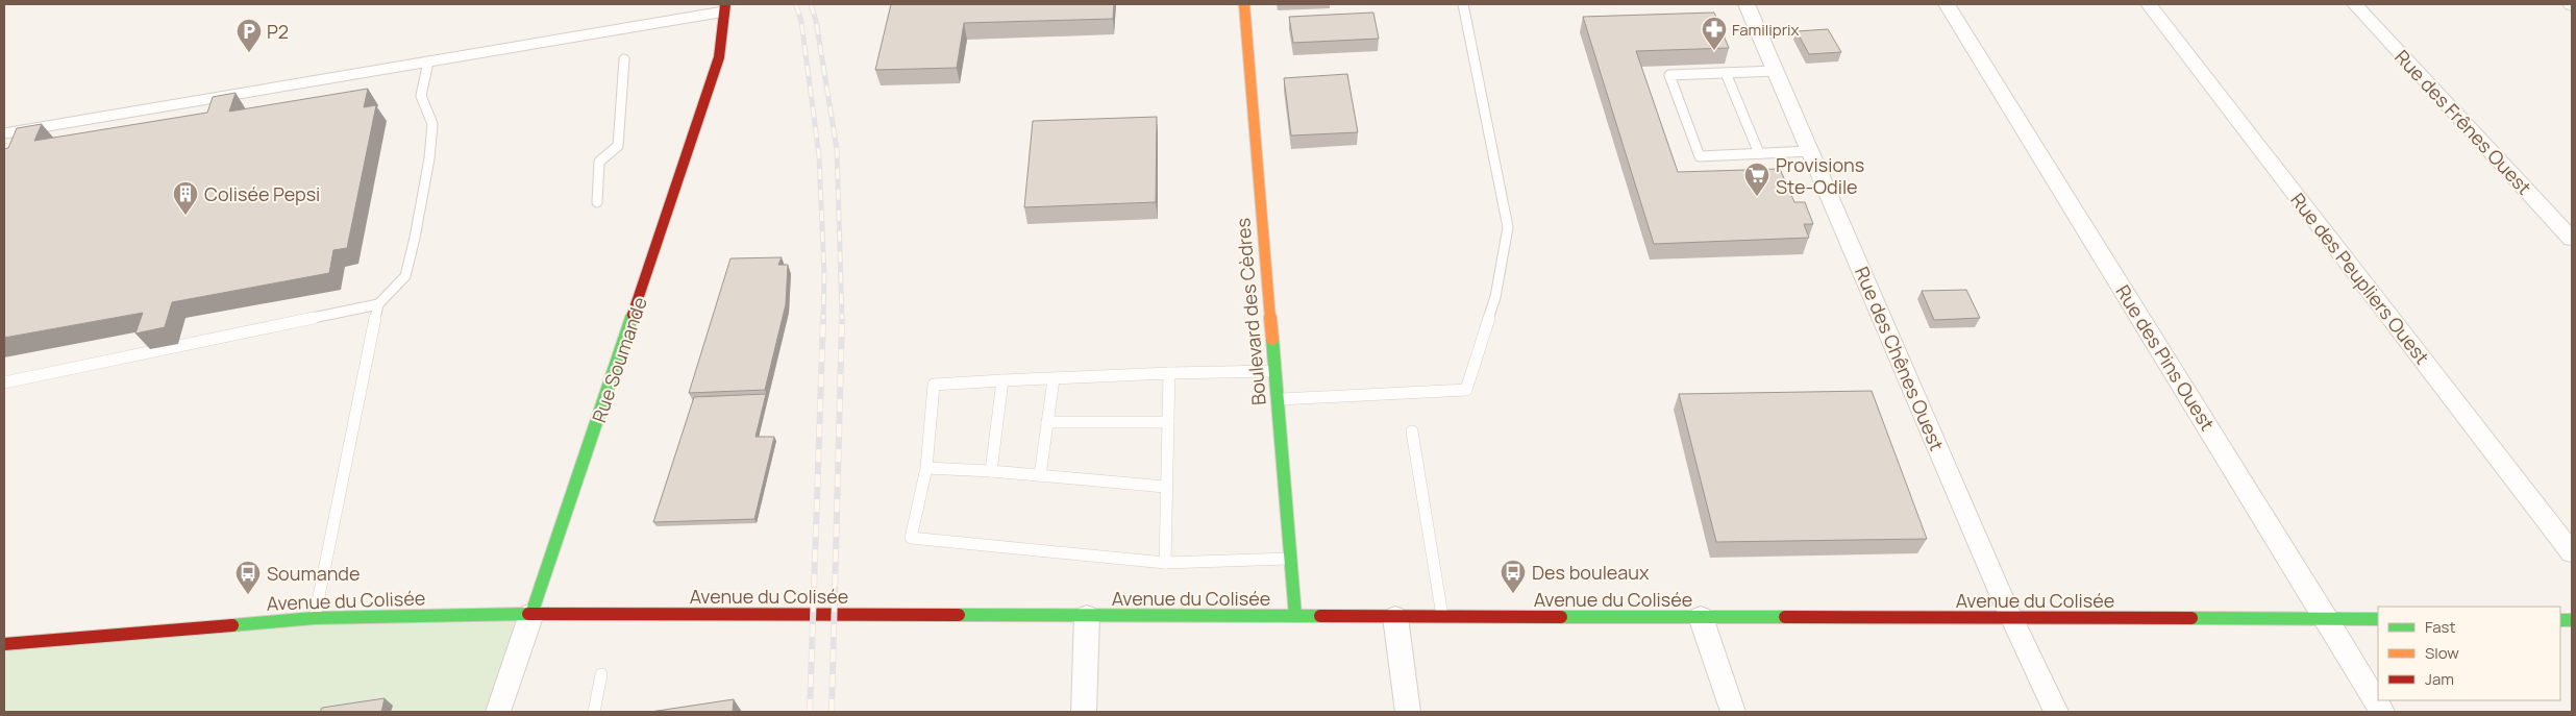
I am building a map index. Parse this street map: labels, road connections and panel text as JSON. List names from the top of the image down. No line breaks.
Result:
{"streets":{"street":["Rue des Frênes Ouest","Rue des Peupliers Ouest","Boulevard des Cèdres","Rue des Pins Ouest","Rue des Chênes Ouest","Rue Soumande","Avenue du Colisée"]},"crossings":[["Boulevard des Cèdres","Avenue du Colisée"],["Rue des Pins Ouest","Avenue du Colisée"],["Rue des Chênes Ouest","Avenue du Colisée"],["Rue Soumande","Avenue du Colisée"]],"places":{"pharmacy":["Familiprix"],"parking":["P2"],"supermarket":["Provisions Ste-Odile"],"building":["Colisée Pepsi"],"bus stop":["Des bouleaux","Soumande"]},"legend":["Fast","Slow","Jam"]}
